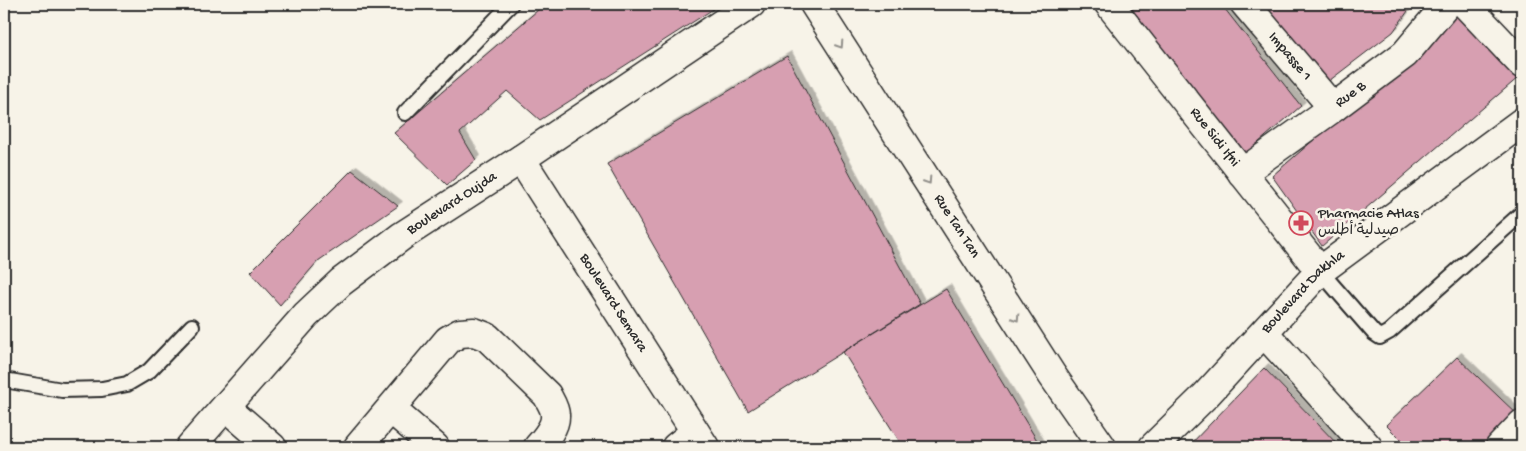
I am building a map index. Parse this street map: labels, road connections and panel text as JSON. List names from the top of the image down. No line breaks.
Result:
{"streets":{"street":["Impasse 1","Rue B","Rue Sidi Ifni","Boulevard Oujda","Rue Tan Tan","Boulevard Dakhla","Boulevard Semara"]},"crossings":[["Impasse 1","Rue B"],["Rue B","Rue Sidi Ifni"],["Rue Sidi Ifni","Boulevard Dakhla"],["Boulevard Oujda","Boulevard Semara"]],"one_way":["Rue Tan Tan"],"places":{"pharmacy":["Pharmacie Atlas صيدلية أطلس"]}}
